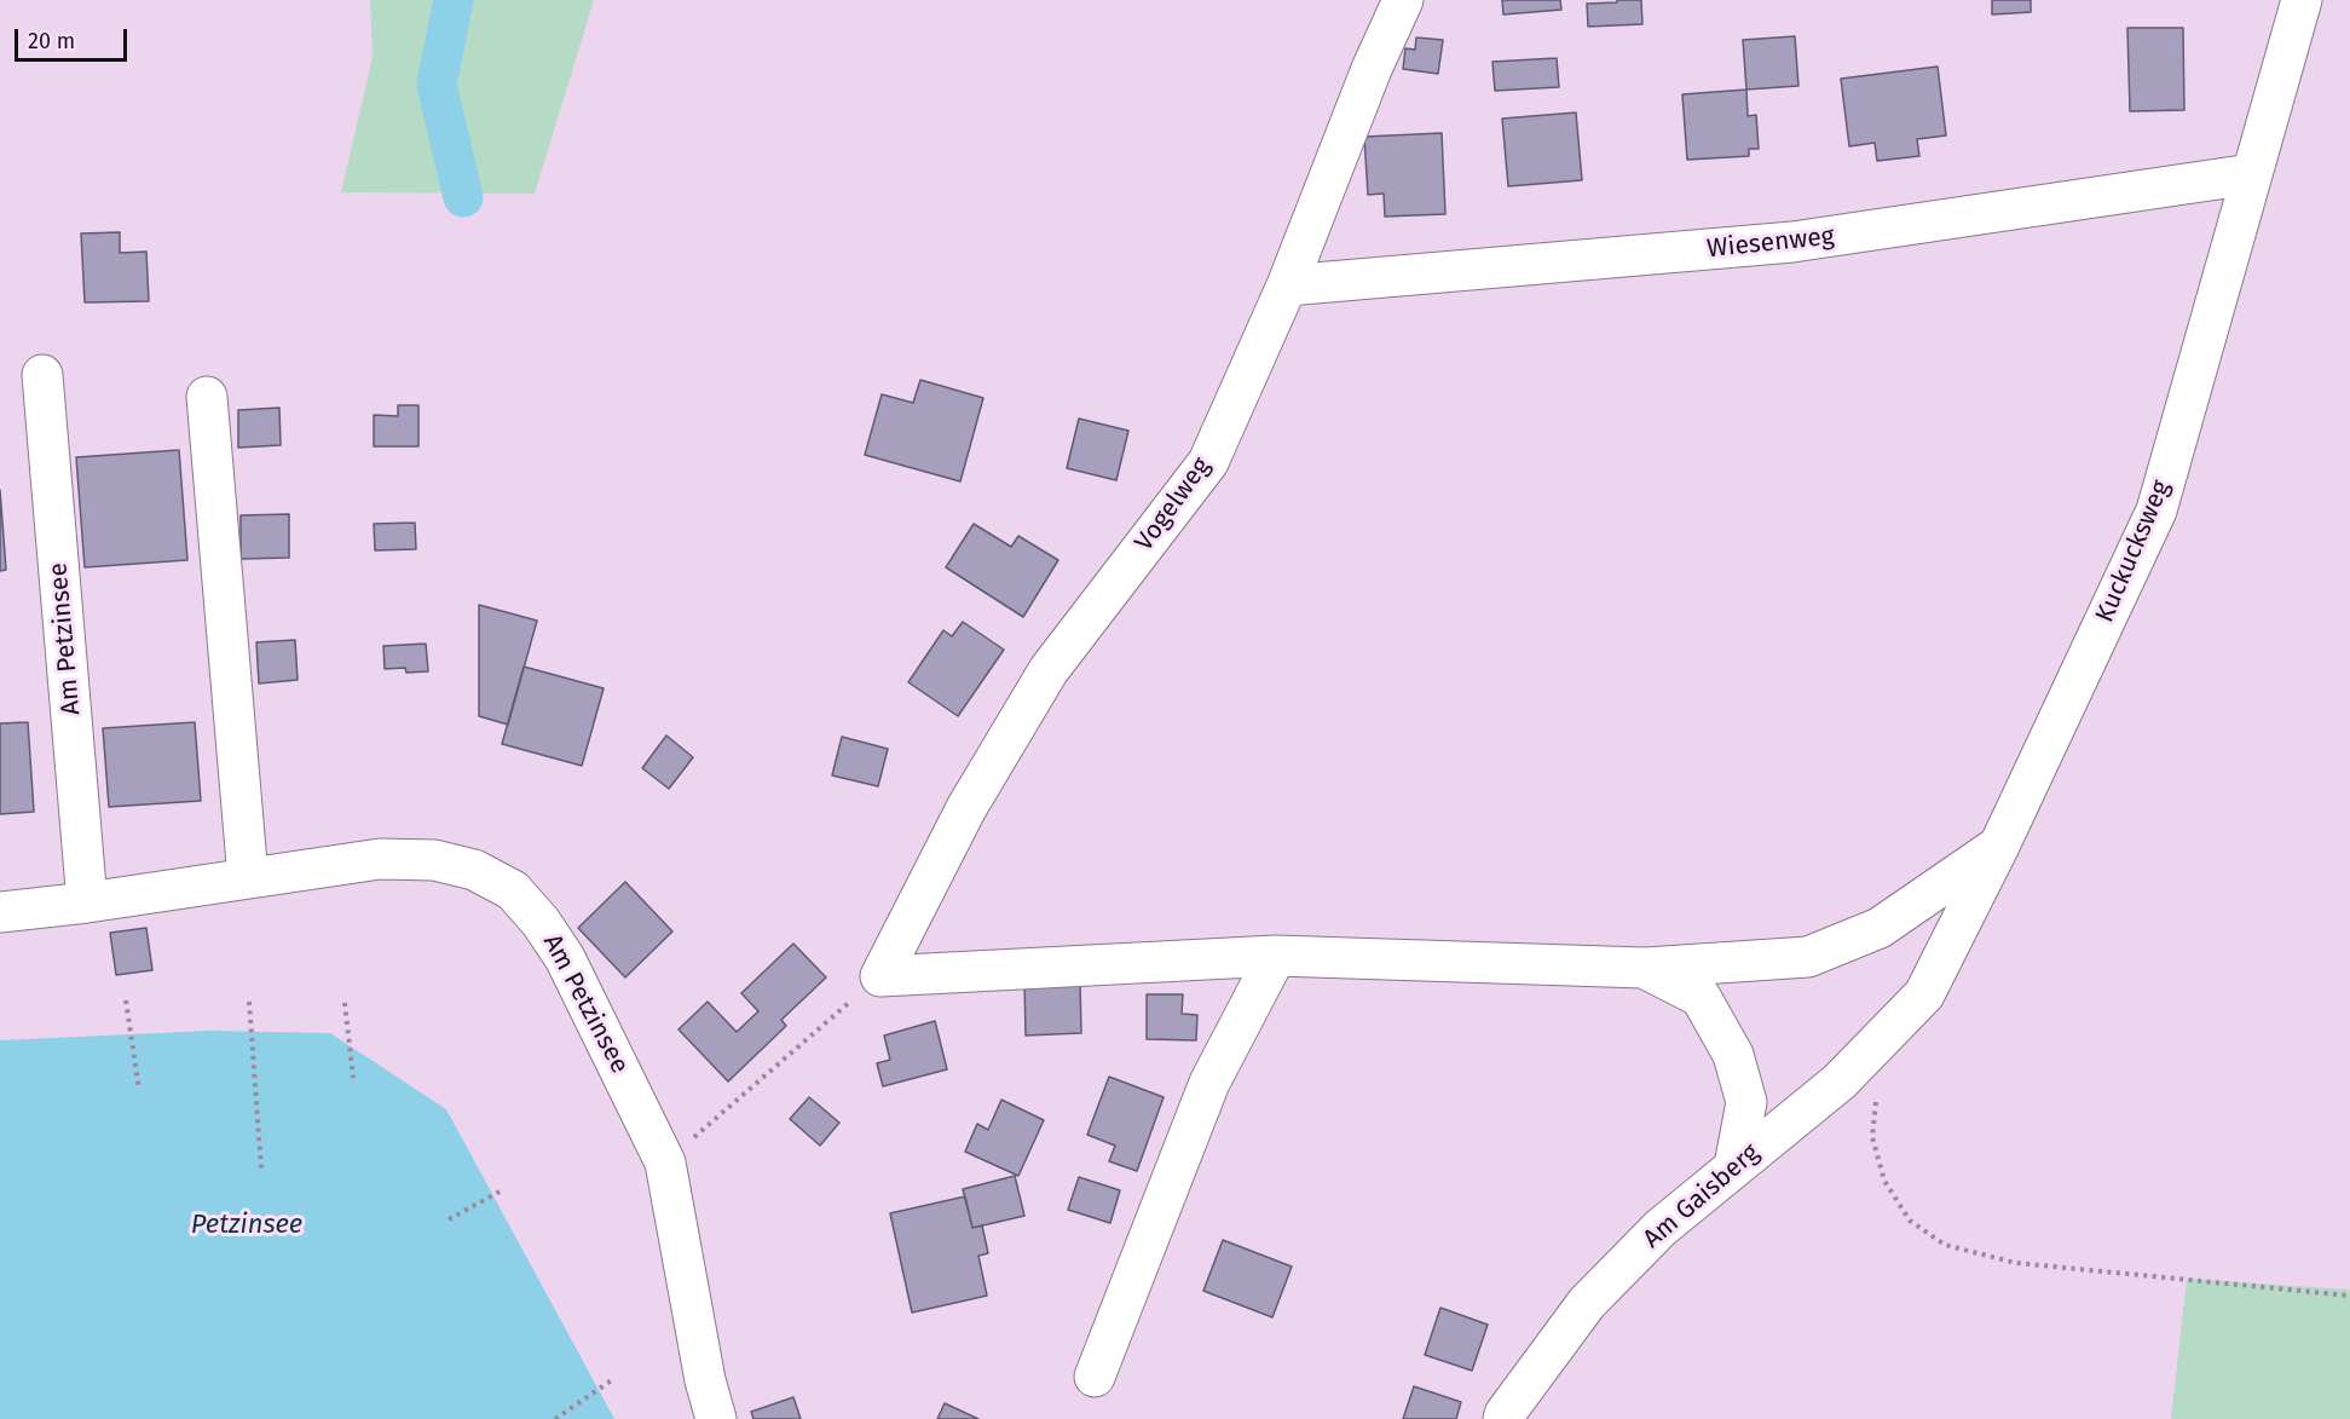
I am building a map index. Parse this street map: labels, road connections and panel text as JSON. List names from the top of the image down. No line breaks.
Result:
{"streets":{"street":["Wiesenweg","Vogelweg","Kuckucksweg","Am Petzinsee","Am Gaisberg"]},"crossings":[["Wiesenweg","Vogelweg"],["Wiesenweg","Kuckucksweg"],["Kuckucksweg","Am Gaisberg"]],"water":["Petzinsee"],"scale_bar":"20 m"}
